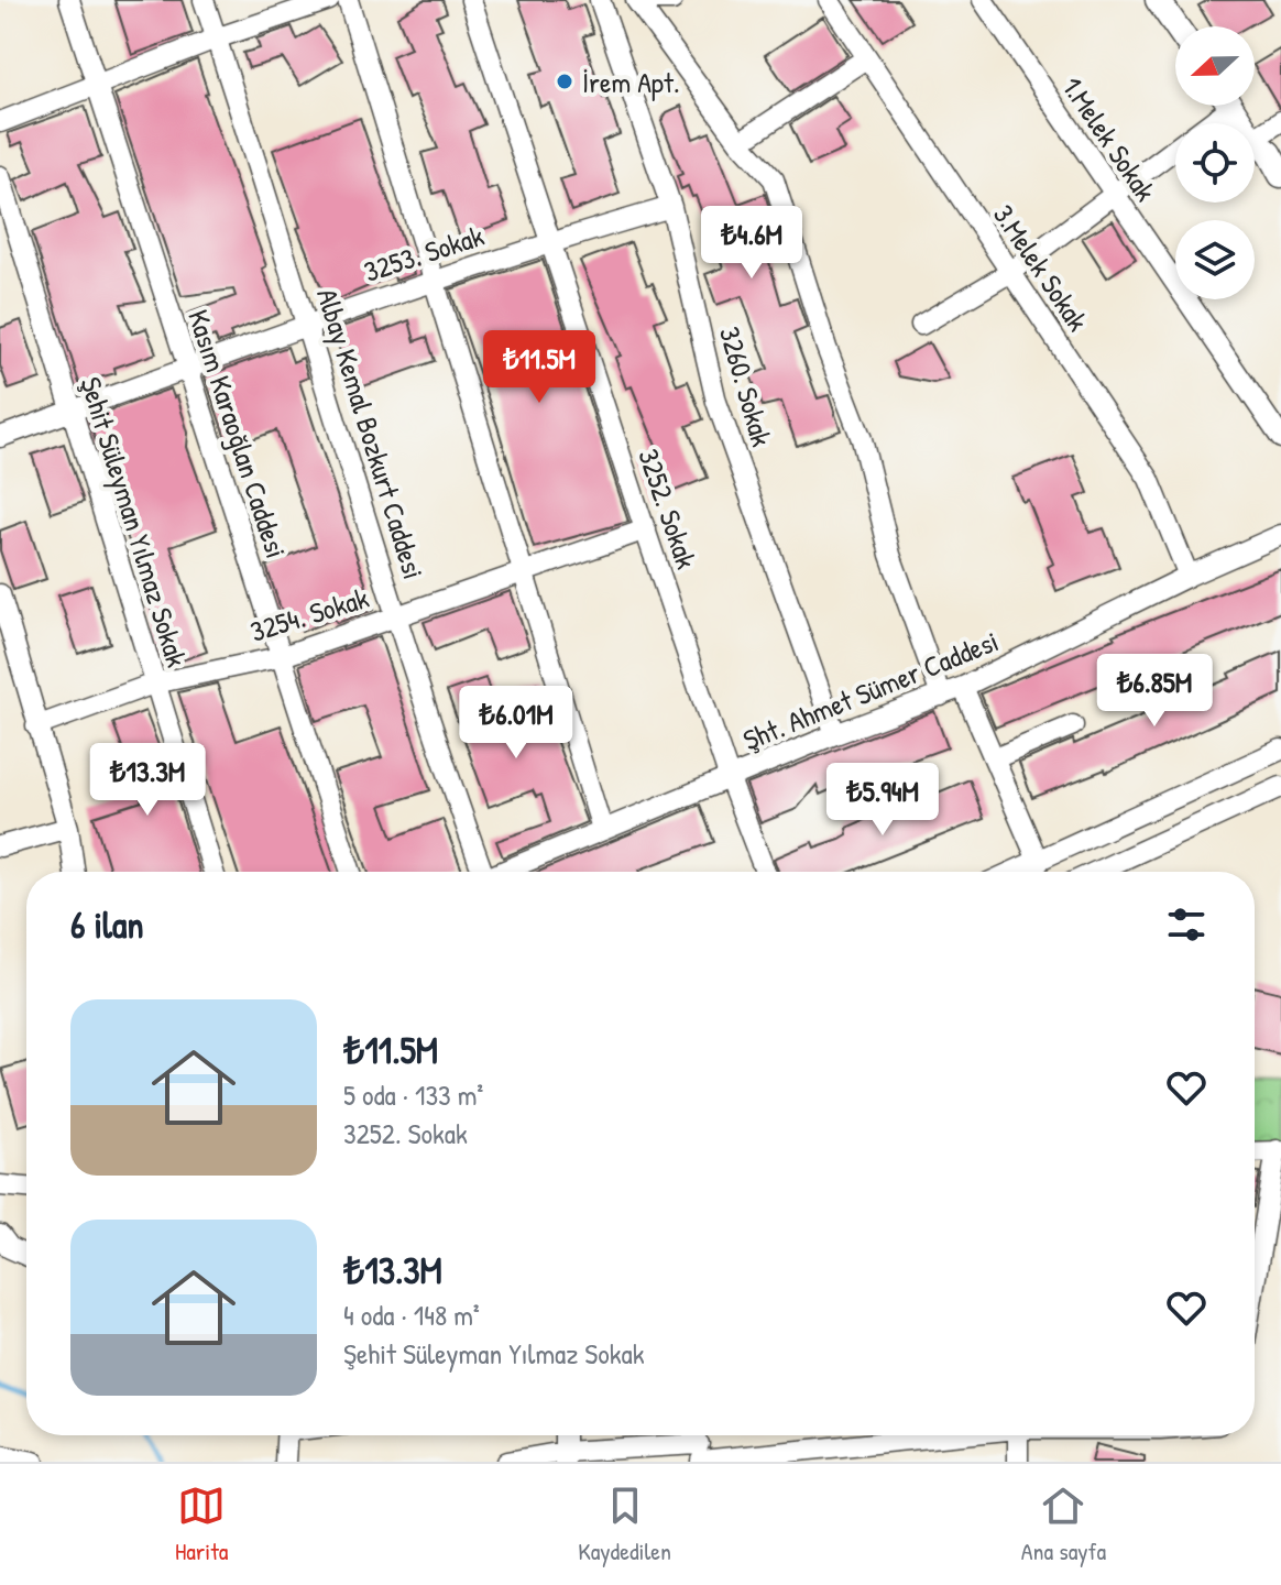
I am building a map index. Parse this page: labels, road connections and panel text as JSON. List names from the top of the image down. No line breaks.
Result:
{"streets":{"street":["1.Melek Sokak","3253. Sokak","3.Melek Sokak","3260. Sokak","Kasım Karaoğlan Caddesi","Albay Kemal Bozkurt Caddesi","3252. Sokak","Şehit Süleyman Yılmaz Sokak","3254. Sokak","Şht. Ahmet Sümer Caddesi"]},"crossings":[["3253. Sokak","3260. Sokak"],["3253. Sokak","Kasım Karaoğlan Caddesi"],["3253. Sokak","Albay Kemal Bozkurt Caddesi"],["3253. Sokak","3252. Sokak"],["3253. Sokak","Şehit Süleyman Yılmaz Sokak"],["3.Melek Sokak","Şht. Ahmet Sümer Caddesi"],["3260. Sokak","Şht. Ahmet Sümer Caddesi"],["Kasım Karaoğlan Caddesi","3254. Sokak"],["Albay Kemal Bozkurt Caddesi","3254. Sokak"],["3252. Sokak","3254. Sokak"],["3252. Sokak","Şht. Ahmet Sümer Caddesi"],["Şehit Süleyman Yılmaz Sokak","3254. Sokak"]],"places":["İrem Apt."],"north":"left","page":{"price":["₺4.6M","₺11.5M","₺6.85M","₺6.01M","₺13.3M","₺5.94M"],"heading":"6 ilan","list":[{"name":"₺11.5M","note":"5 oda · 133 m² · 3252. Sokak"},{"name":"₺13.3M","note":"4 oda · 148 m² · Şehit Süleyman Yılmaz Sokak"}],"tabs":["Harita","Kaydedilen","Ana sayfa"]}}
